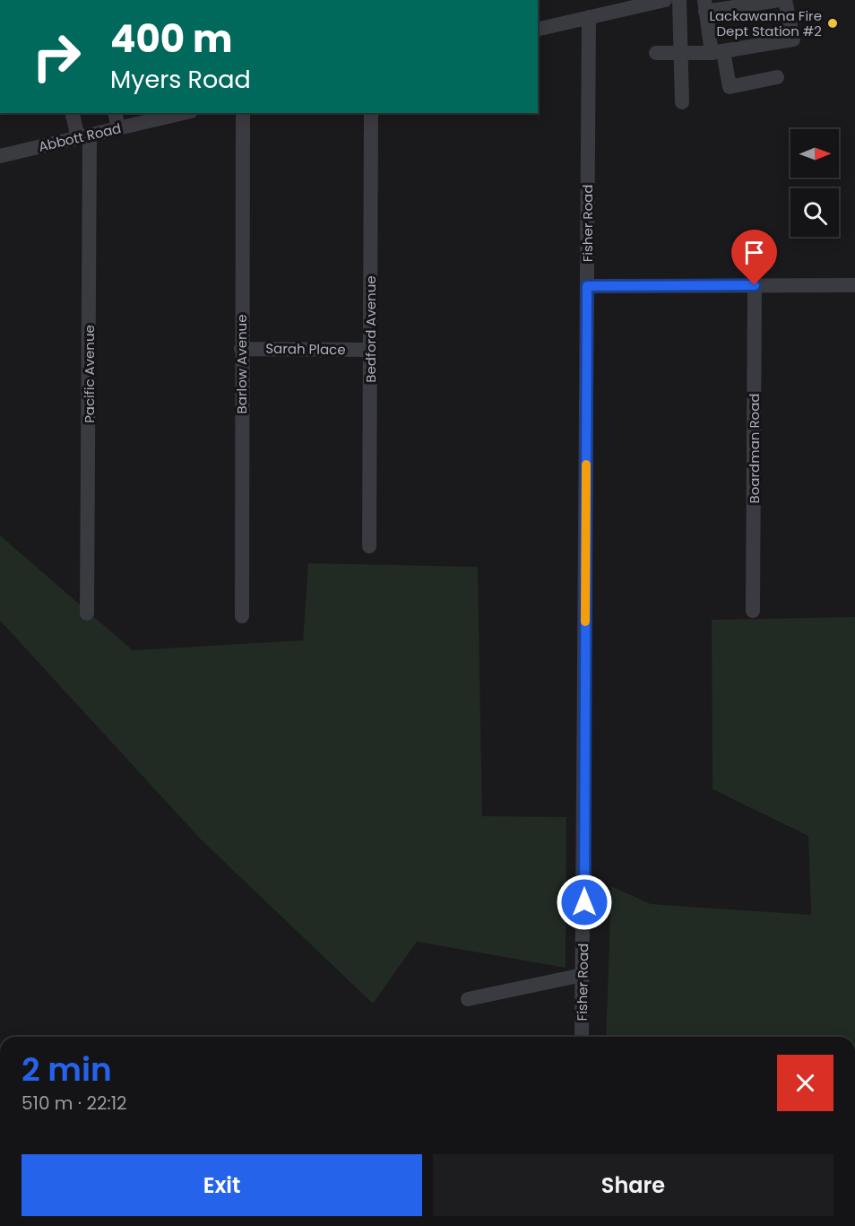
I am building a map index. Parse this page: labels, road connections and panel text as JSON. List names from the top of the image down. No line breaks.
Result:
{"streets":{"street":["Abbott Road","Fisher Road","Bedford Avenue","Sarah Place","Barlow Avenue","Pacific Avenue","Boardman Road"]},"crossings":[["Abbott Road","Pacific Avenue"],["Bedford Avenue","Sarah Place"],["Sarah Place","Barlow Avenue"]],"places":["Lackawanna Fire Dept Station #2"],"north":"right","page":{"turn":["400 m","Myers Road"],"heading":["2 min","510 m · 22:12"],"buttons":["Exit","Share"]}}
